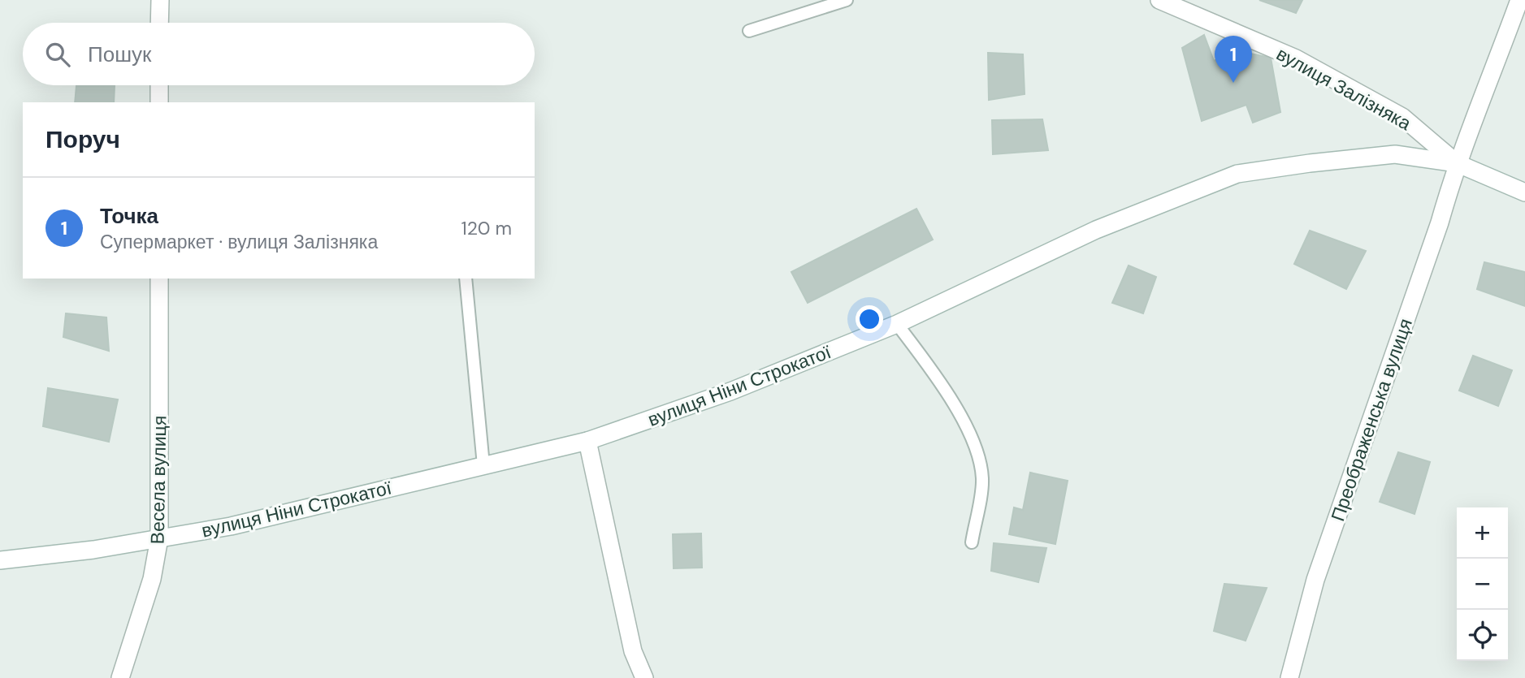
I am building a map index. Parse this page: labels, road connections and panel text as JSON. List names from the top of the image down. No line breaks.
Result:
{"streets":{"street":["вулиця Залізняка","вулиця Ніни Строкатої","Преображенська вулиця","Весела вулиця"]},"crossings":[["вулиця Залізняка","вулиця Ніни Строкатої"],["вулиця Залізняка","Преображенська вулиця"],["вулиця Ніни Строкатої","Преображенська вулиця"],["вулиця Ніни Строкатої","Весела вулиця"]],"page":{"search":"Пошук","pins":"1","heading":"Поруч","list":[{"mark":"1","name":"Точка","note":"Супермаркет · вулиця Залізняка","value":"120 m"}],"map_buttons":["+","−"]}}
